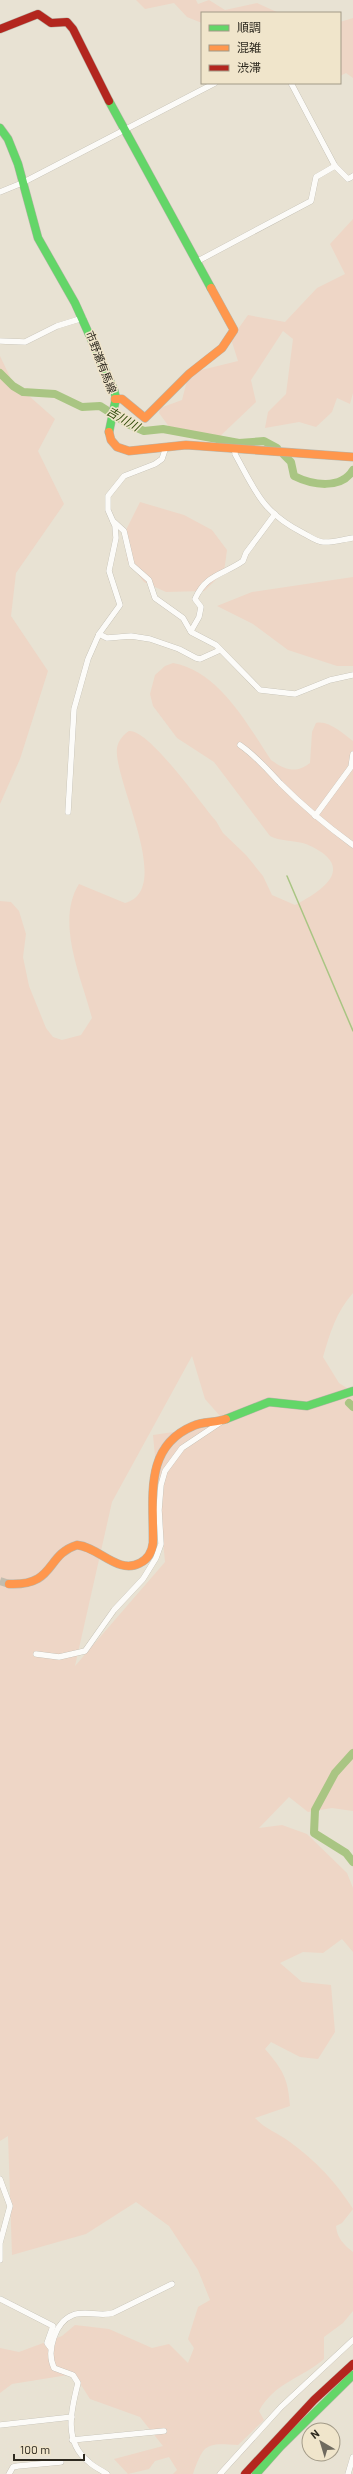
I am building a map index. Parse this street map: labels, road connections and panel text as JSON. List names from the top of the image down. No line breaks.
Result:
{"streets":{"main road":["市野瀬有馬線"]},"water":["吉川川"],"legend":["順調","混雑","渋滞"],"scale_bar":"100 m","north":"top left"}
